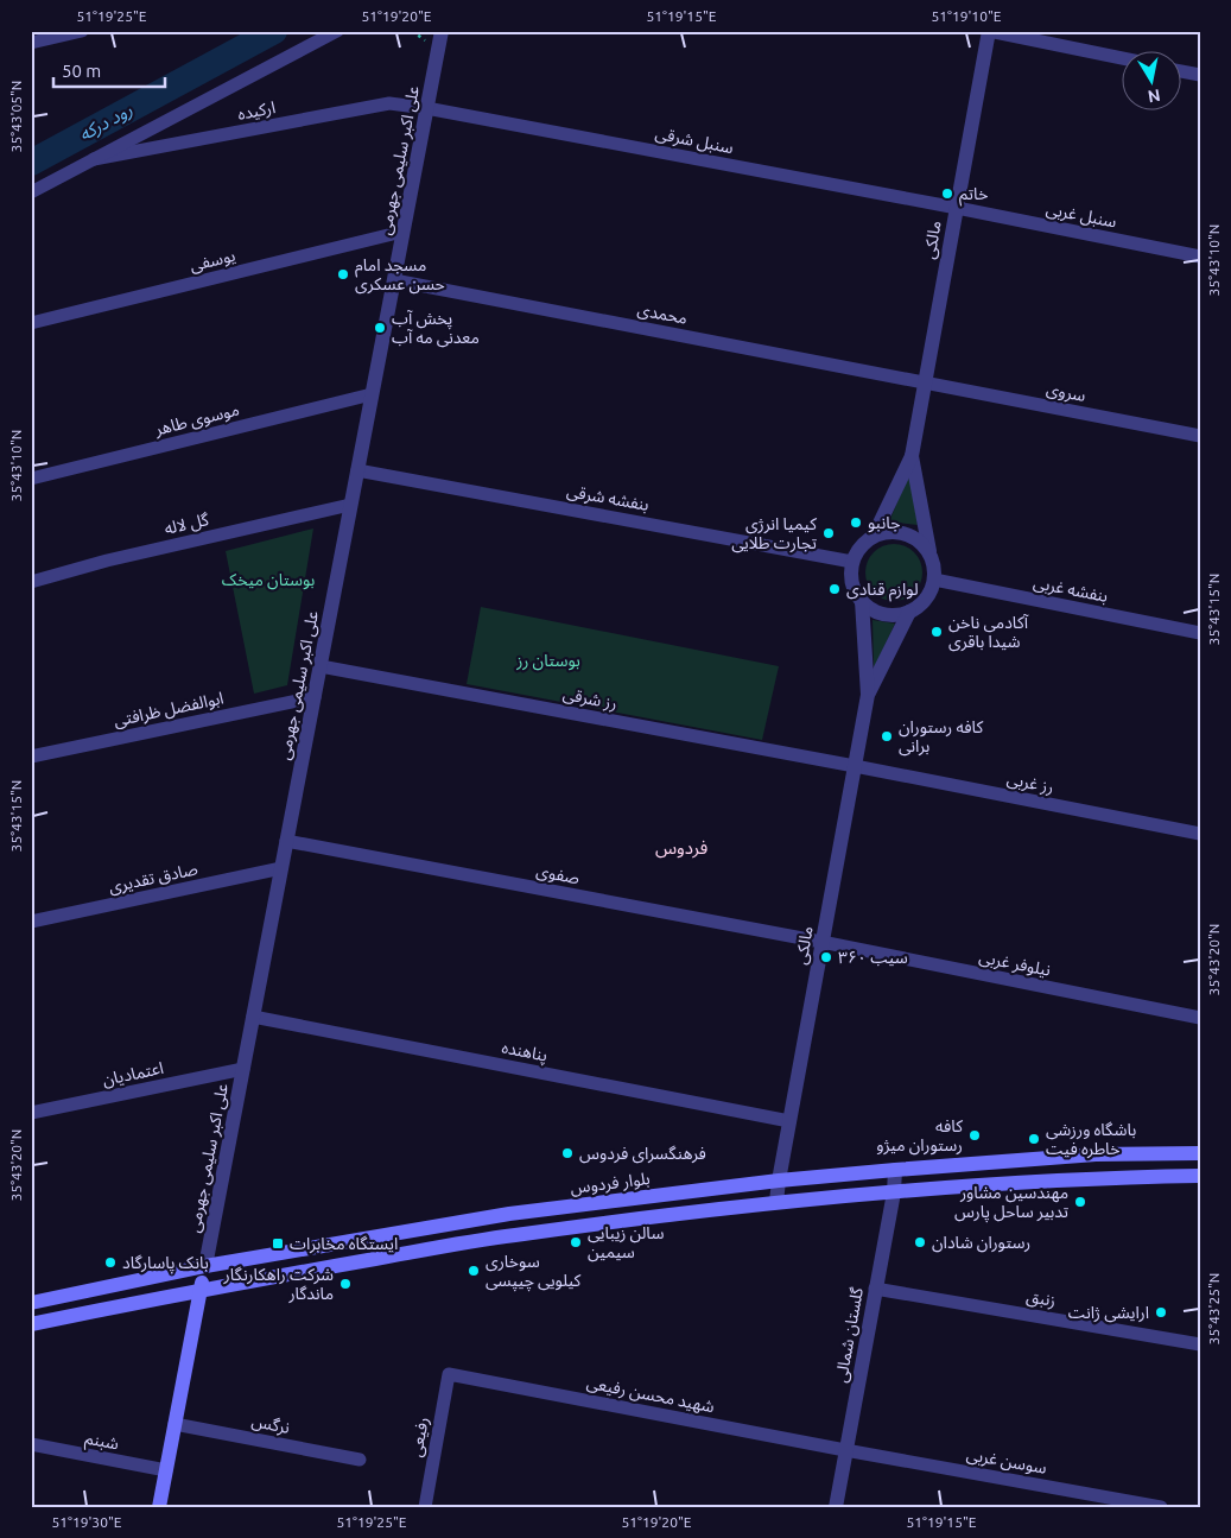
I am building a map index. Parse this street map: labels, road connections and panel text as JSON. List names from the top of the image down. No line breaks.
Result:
{"streets":{"main road":["بلوار فردوس"],"street":["ارکیده","سنبل شرقی","علی اکبر سلیمی جهرمی","سنبل غربی","مالکی","یوسفی","محمدی","سروی","موسوی طاهر","بنفشه شرقی","گل لاله","بنفشه غربی","رز شرقی","ابوالفضل ظرافتی","رز غربی","صفوی","صادق تقدیری","نیلوفر غربی","پناهنده","اعتمادیان","زنبق","گلستان شمالی","شهید محسن رفیعی","نرگس","رفیعی","شبنم","سوسن غربی"]},"crossings":[["ارکیده","سنبل شرقی"],["ارکیده","علی اکبر سلیمی جهرمی"],["سنبل شرقی","علی اکبر سلیمی جهرمی"],["سنبل شرقی","سنبل غربی"],["سنبل شرقی","مالکی"],["علی اکبر سلیمی جهرمی","یوسفی"],["علی اکبر سلیمی جهرمی","محمدی"],["علی اکبر سلیمی جهرمی","موسوی طاهر"],["علی اکبر سلیمی جهرمی","بنفشه شرقی"],["علی اکبر سلیمی جهرمی","گل لاله"],["علی اکبر سلیمی جهرمی","رز شرقی"],["علی اکبر سلیمی جهرمی","ابوالفضل ظرافتی"],["علی اکبر سلیمی جهرمی","صفوی"],["علی اکبر سلیمی جهرمی","صادق تقدیری"],["علی اکبر سلیمی جهرمی","پناهنده"],["علی اکبر سلیمی جهرمی","اعتمادیان"],["علی اکبر سلیمی جهرمی","بلوار فردوس"],["سنبل غربی","مالکی"],["مالکی","محمدی"],["مالکی","سروی"],["مالکی","بنفشه شرقی"],["مالکی","بنفشه غربی"],["مالکی","رز شرقی"],["مالکی","رز غربی"],["مالکی","صفوی"],["مالکی","نیلوفر غربی"],["مالکی","پناهنده"],["مالکی","بلوار فردوس"],["محمدی","سروی"],["بنفشه شرقی","بنفشه غربی"],["رز شرقی","رز غربی"],["صفوی","نیلوفر غربی"],["بلوار فردوس","گلستان شمالی"],["زنبق","گلستان شمالی"],["گلستان شمالی","شهید محسن رفیعی"],["گلستان شمالی","سوسن غربی"],["شهید محسن رفیعی","رفیعی"],["شهید محسن رفیعی","سوسن غربی"]],"districts":["فردوس"],"water":["رود درکه"],"parks":["بوستان میخک","بوستان رز"],"places":{"other":["خاتم","مسجد امام حسن عسکری","پخش آب معدنی مه آب","جانبو","کیمیا انرژی تجارت طلایی","لوازم قنادی","آکادمی ناخن شیدا باقری","كافه رستوران برانى","سیب ۳۶۰","کافه رستوران ميژو","باشگاه ورزشی خاطره فیت","فرهنگسرای فردوس","مهندسین مشاور تدبیر ساحل پارس","سالن زیبایی سیمین","رستوران شادان","بانک پاسارگاد","سوخاری كيلويی چيپسی","شرکت راهکارنگار ماندگار","ارایشی ژانت"],"transit":["ایستگاه مخابرات"]},"scale_bar":"50 m","north":"bottom","coordinates":["51°19'25\"E","51°19'20\"E","51°19'15\"E","51°19'10\"E","35°43'05\"N","35°43'10\"N","35°43'15\"N","35°43'20\"N","35°43'25\"N","51°19'30\"E"]}
